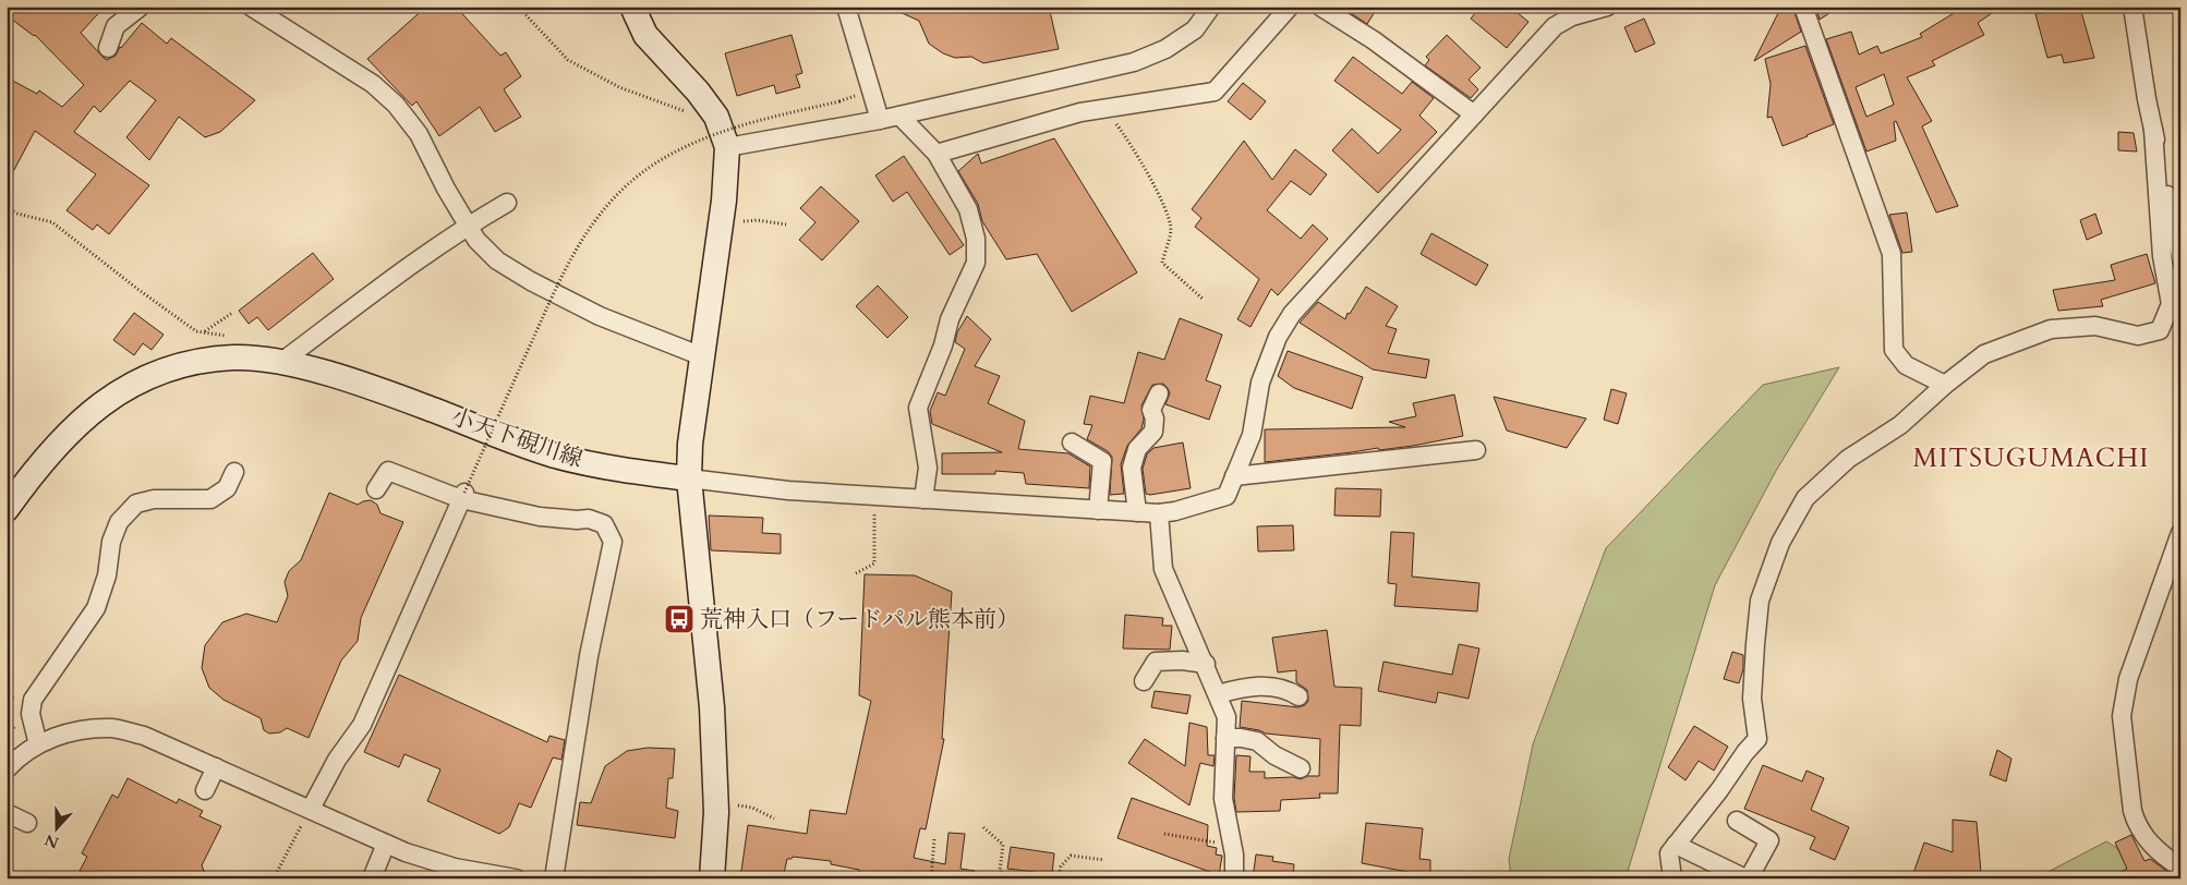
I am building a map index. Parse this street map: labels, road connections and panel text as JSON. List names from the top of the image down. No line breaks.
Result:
{"streets":{"main road":["小天下硯川線"]},"districts":["MITSUGUMACHI"],"places":{"bus stop":["荒神入口（フードパル熊本前）"]},"north":"bottom"}
